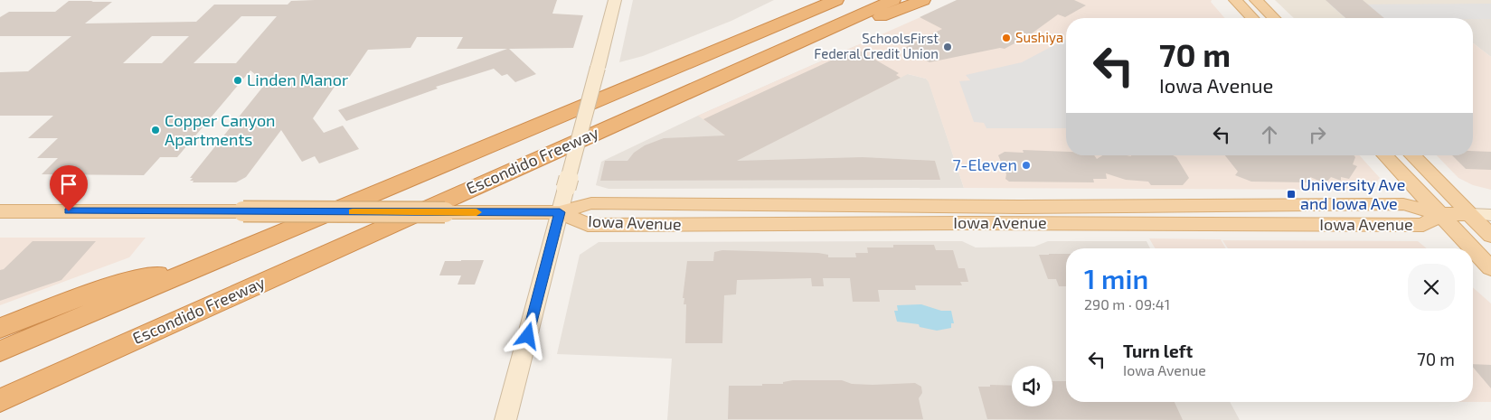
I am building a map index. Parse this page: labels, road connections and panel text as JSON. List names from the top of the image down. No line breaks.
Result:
{"streets":{"highway":["Escondido Freeway"],"main road":["Iowa Avenue"]},"places":{"other":["Sushiya","SchoolsFirst Federal Credit Union","Linden Manor","Copper Canyon Apartments","7-Eleven"],"transit":["University Ave and Iowa Ave"]},"page":{"turn":["70 m","Iowa Avenue"],"heading":["1 min","290 m · 09:41"],"list":[{"name":"Turn left","note":"Iowa Avenue","value":"70 m"}]}}
